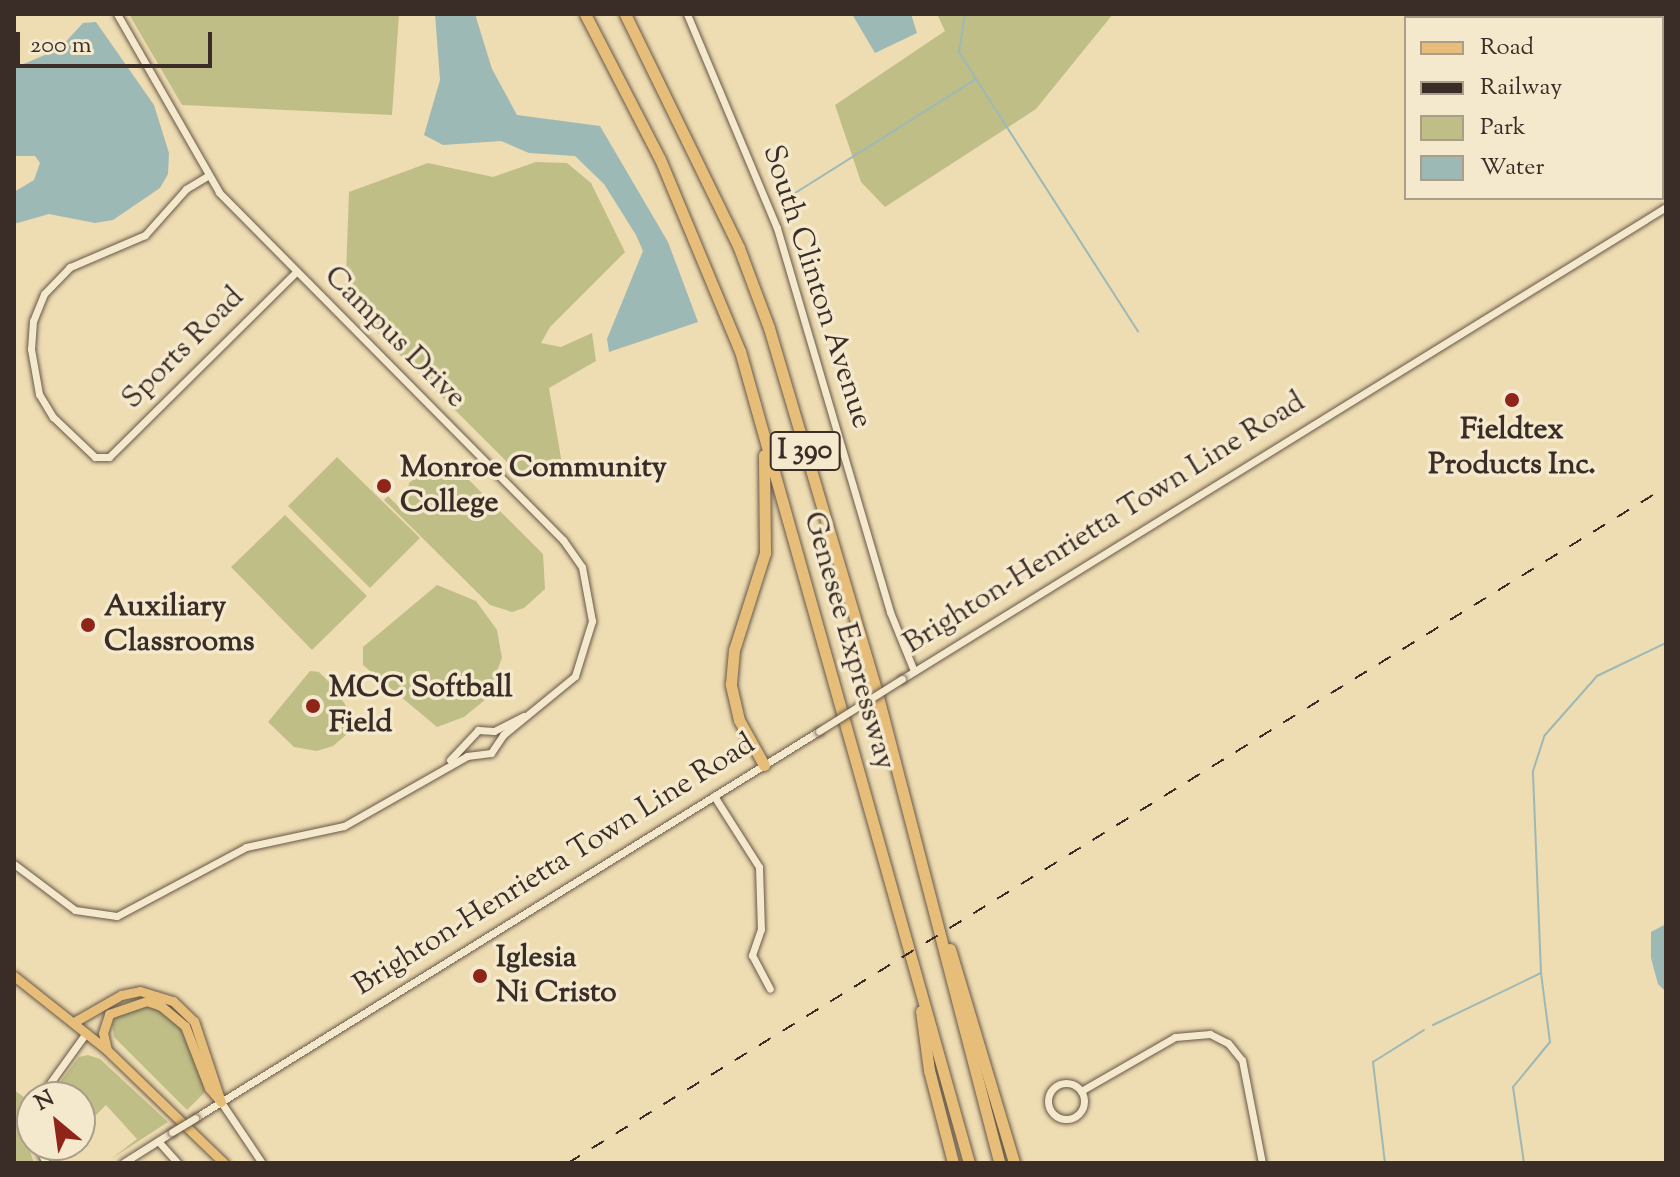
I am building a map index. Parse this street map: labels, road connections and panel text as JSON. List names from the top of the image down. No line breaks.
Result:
{"streets":{"highway":["I 390","Genesee Expressway"],"street":["South Clinton Avenue","Campus Drive","Sports Road","Brighton-Henrietta Town Line Road"]},"crossings":[["South Clinton Avenue","Brighton-Henrietta Town Line Road"],["Campus Drive","Sports Road"]],"places":["Fieldtex Products Inc.","Monroe Community College","Auxiliary Classrooms","MCC Softball Field","Iglesia Ni Cristo"],"legend":["Road","Railway","Park","Water"],"scale_bar":"200 m","north":"top left"}
